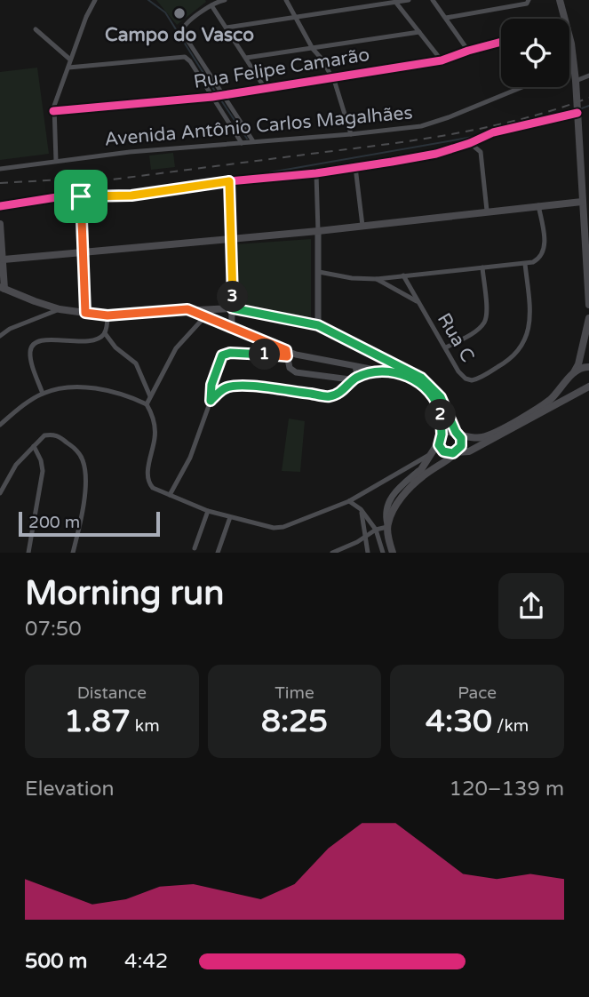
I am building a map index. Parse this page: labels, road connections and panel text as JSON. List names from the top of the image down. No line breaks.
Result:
{"streets":{"street":["Rua Felipe Camarão","Avenida Antônio Carlos Magalhães","Rua C"]},"places":["Campo do Vasco"],"scale_bar":"200 m","page":{"pins":["3","1","2"],"scale":"200 m","heading":["Morning run","07:50"],"stats":[["Distance","1.87 km"],["Time","8:25"],["Pace","4:30 /km"]],"chart":["Elevation","120–139 m"],"list":[{"name":"500 m","note":"4:42"}]}}
